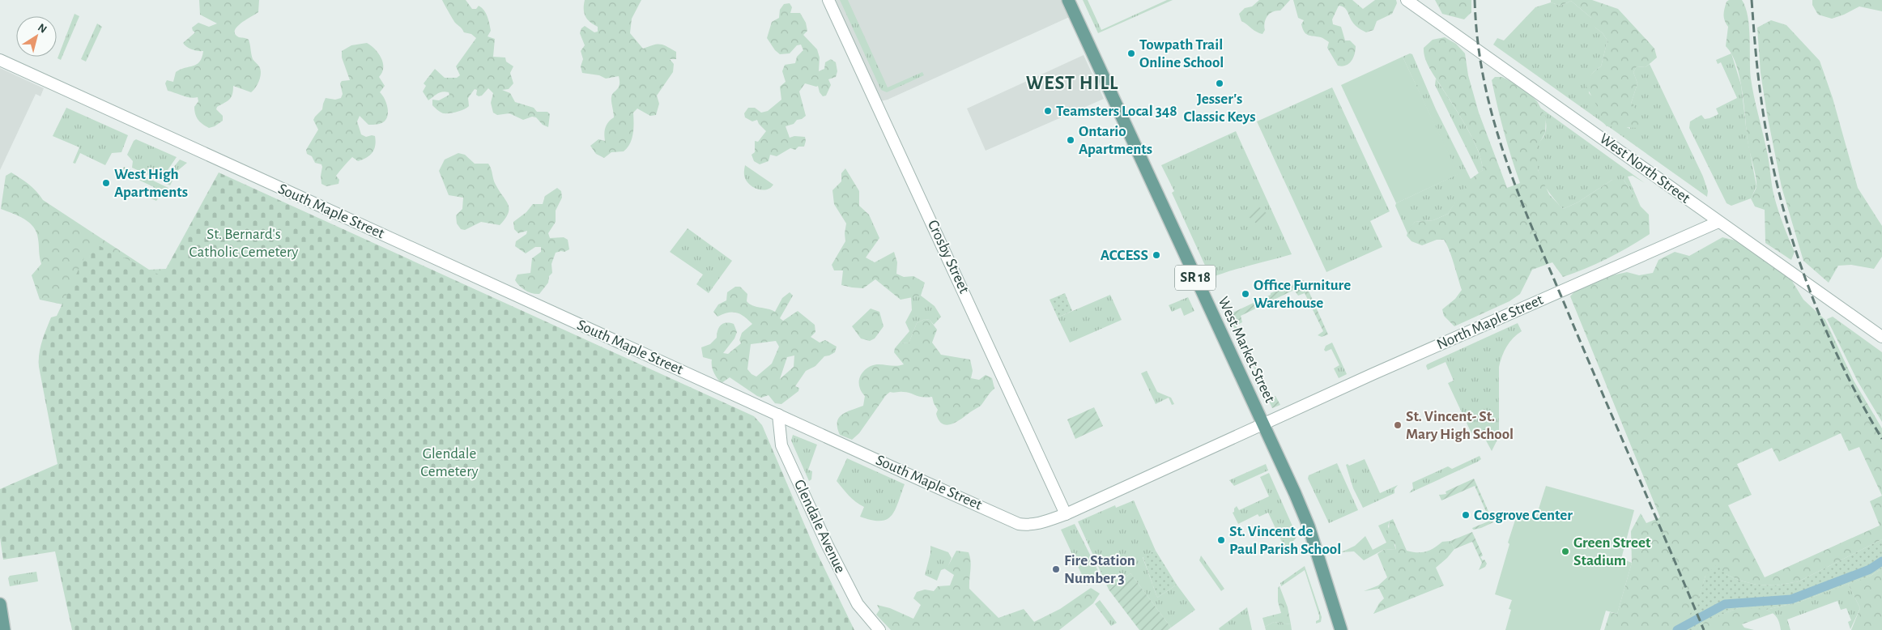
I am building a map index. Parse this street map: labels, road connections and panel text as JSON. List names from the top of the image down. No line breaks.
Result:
{"streets":{"main road":["SR 18","West Market Street"],"street":["West North Street","South Maple Street","Crosby Street","North Maple Street","Glendale Avenue"]},"crossings":[["West North Street","North Maple Street"],["South Maple Street","Crosby Street"],["South Maple Street","North Maple Street"],["South Maple Street","West Market Street"],["South Maple Street","Glendale Avenue"],["North Maple Street","West Market Street"]],"districts":["WEST HILL"],"parks":["St. Bernard's Catholic Cemetery","Glendale Cemetery"],"places":["Towpath Trail Online School","Jesser's Classic Keys","Teamsters Local 348","Ontario Apartments","West High Apartments","ACCESS","Office Furniture Warehouse","St. Vincent- St. Mary High School","Cosgrove Center","St. Vincent de Paul Parish School","Green Street Stadium","Fire Station Number 3"],"north":"top right"}
